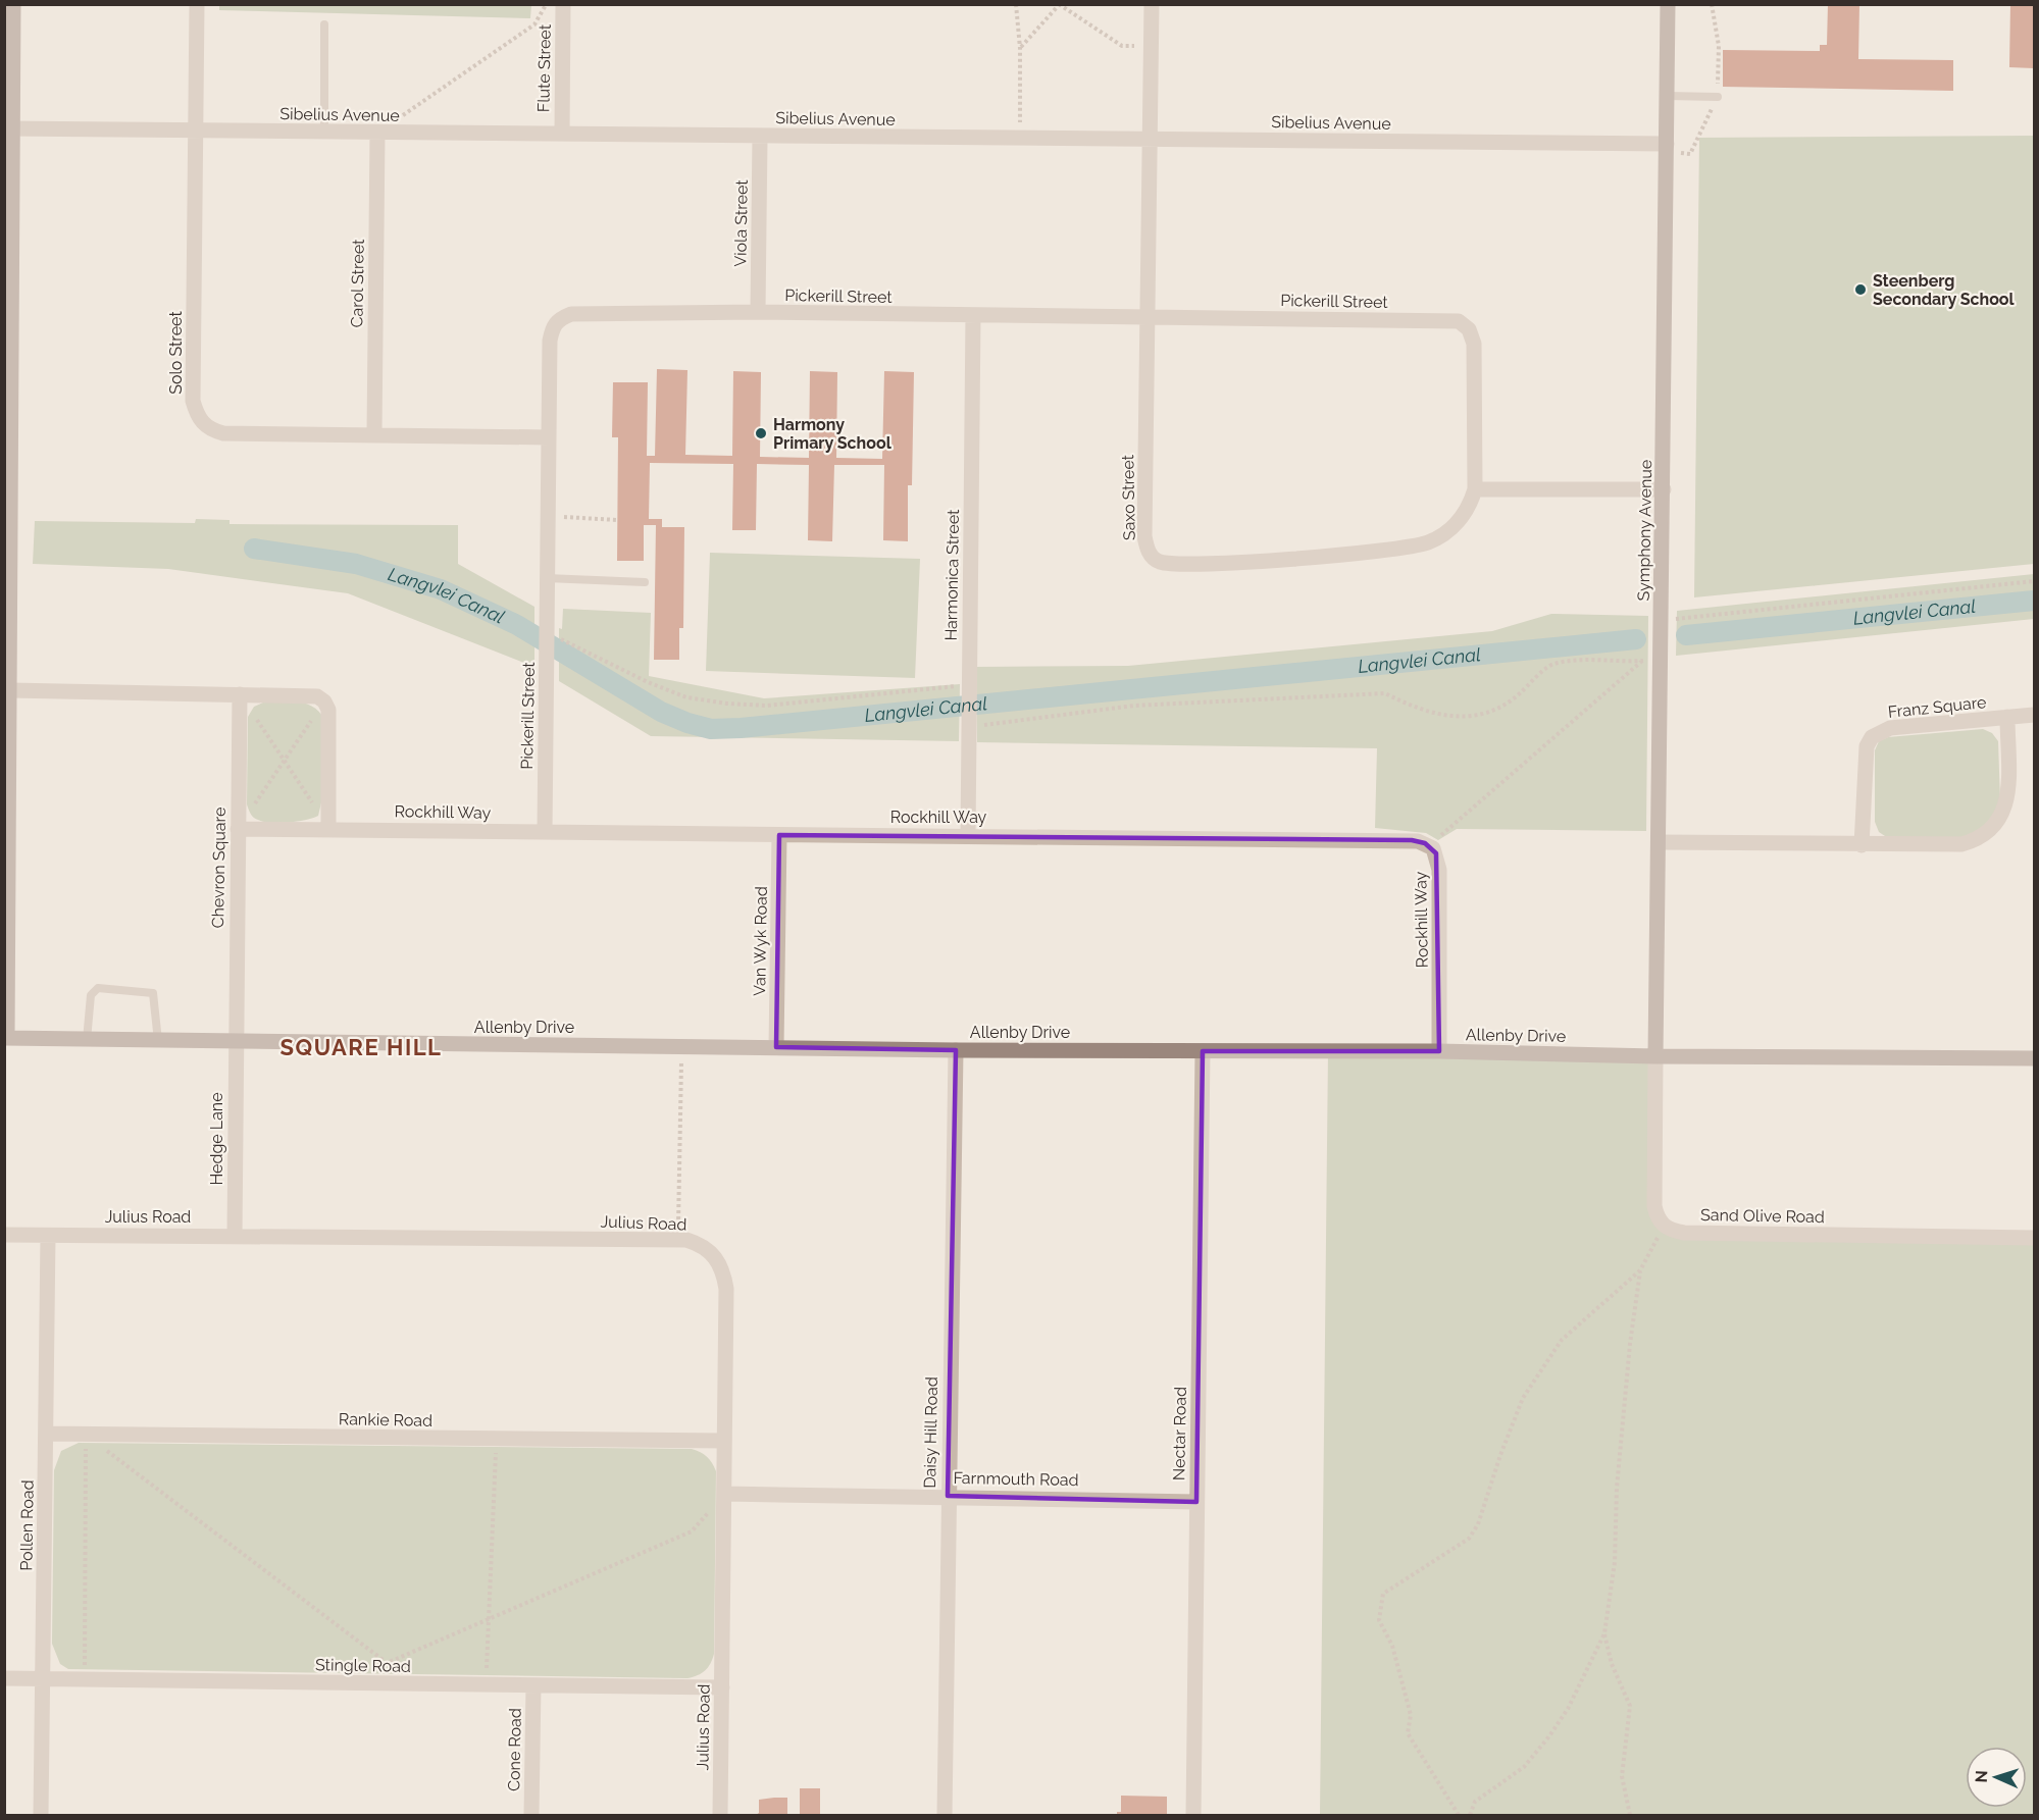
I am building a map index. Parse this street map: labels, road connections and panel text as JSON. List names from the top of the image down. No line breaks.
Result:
{"streets":{"street":["Flute Street","Sibelius Avenue","Viola Street","Carol Street","Pickerill Street","Solo Street","Saxo Street","Symphony Avenue","Harmonica Street","Franz Square","Rockhill Way","Chevron Square","Van Wyk Road","Allenby Drive","Hedge Lane","Sand Olive Road","Julius Road","Rankie Road","Daisy Hill Road","Nectar Road","Farnmouth Road","Pollen Road","Stingle Road","Cone Road"]},"crossings":[["Flute Street","Sibelius Avenue"],["Sibelius Avenue","Viola Street"],["Sibelius Avenue","Carol Street"],["Sibelius Avenue","Solo Street"],["Sibelius Avenue","Saxo Street"],["Sibelius Avenue","Symphony Avenue"],["Viola Street","Pickerill Street"],["Carol Street","Solo Street"],["Pickerill Street","Solo Street"],["Pickerill Street","Saxo Street"],["Pickerill Street","Harmonica Street"],["Pickerill Street","Rockhill Way"],["Symphony Avenue","Franz Square"],["Symphony Avenue","Allenby Drive"],["Harmonica Street","Rockhill Way"],["Rockhill Way","Chevron Square"],["Rockhill Way","Van Wyk Road"],["Rockhill Way","Allenby Drive"],["Chevron Square","Allenby Drive"],["Chevron Square","Hedge Lane"],["Van Wyk Road","Allenby Drive"],["Allenby Drive","Hedge Lane"],["Allenby Drive","Daisy Hill Road"],["Allenby Drive","Nectar Road"],["Hedge Lane","Julius Road"],["Julius Road","Rankie Road"],["Julius Road","Farnmouth Road"],["Julius Road","Pollen Road"],["Julius Road","Stingle Road"],["Rankie Road","Pollen Road"],["Daisy Hill Road","Farnmouth Road"],["Nectar Road","Farnmouth Road"],["Pollen Road","Stingle Road"],["Stingle Road","Cone Road"]],"districts":["SQUARE HILL"],"water":["Langvlei Canal"],"places":["Steenberg Secondary School","Harmony Primary School"],"north":"left"}
